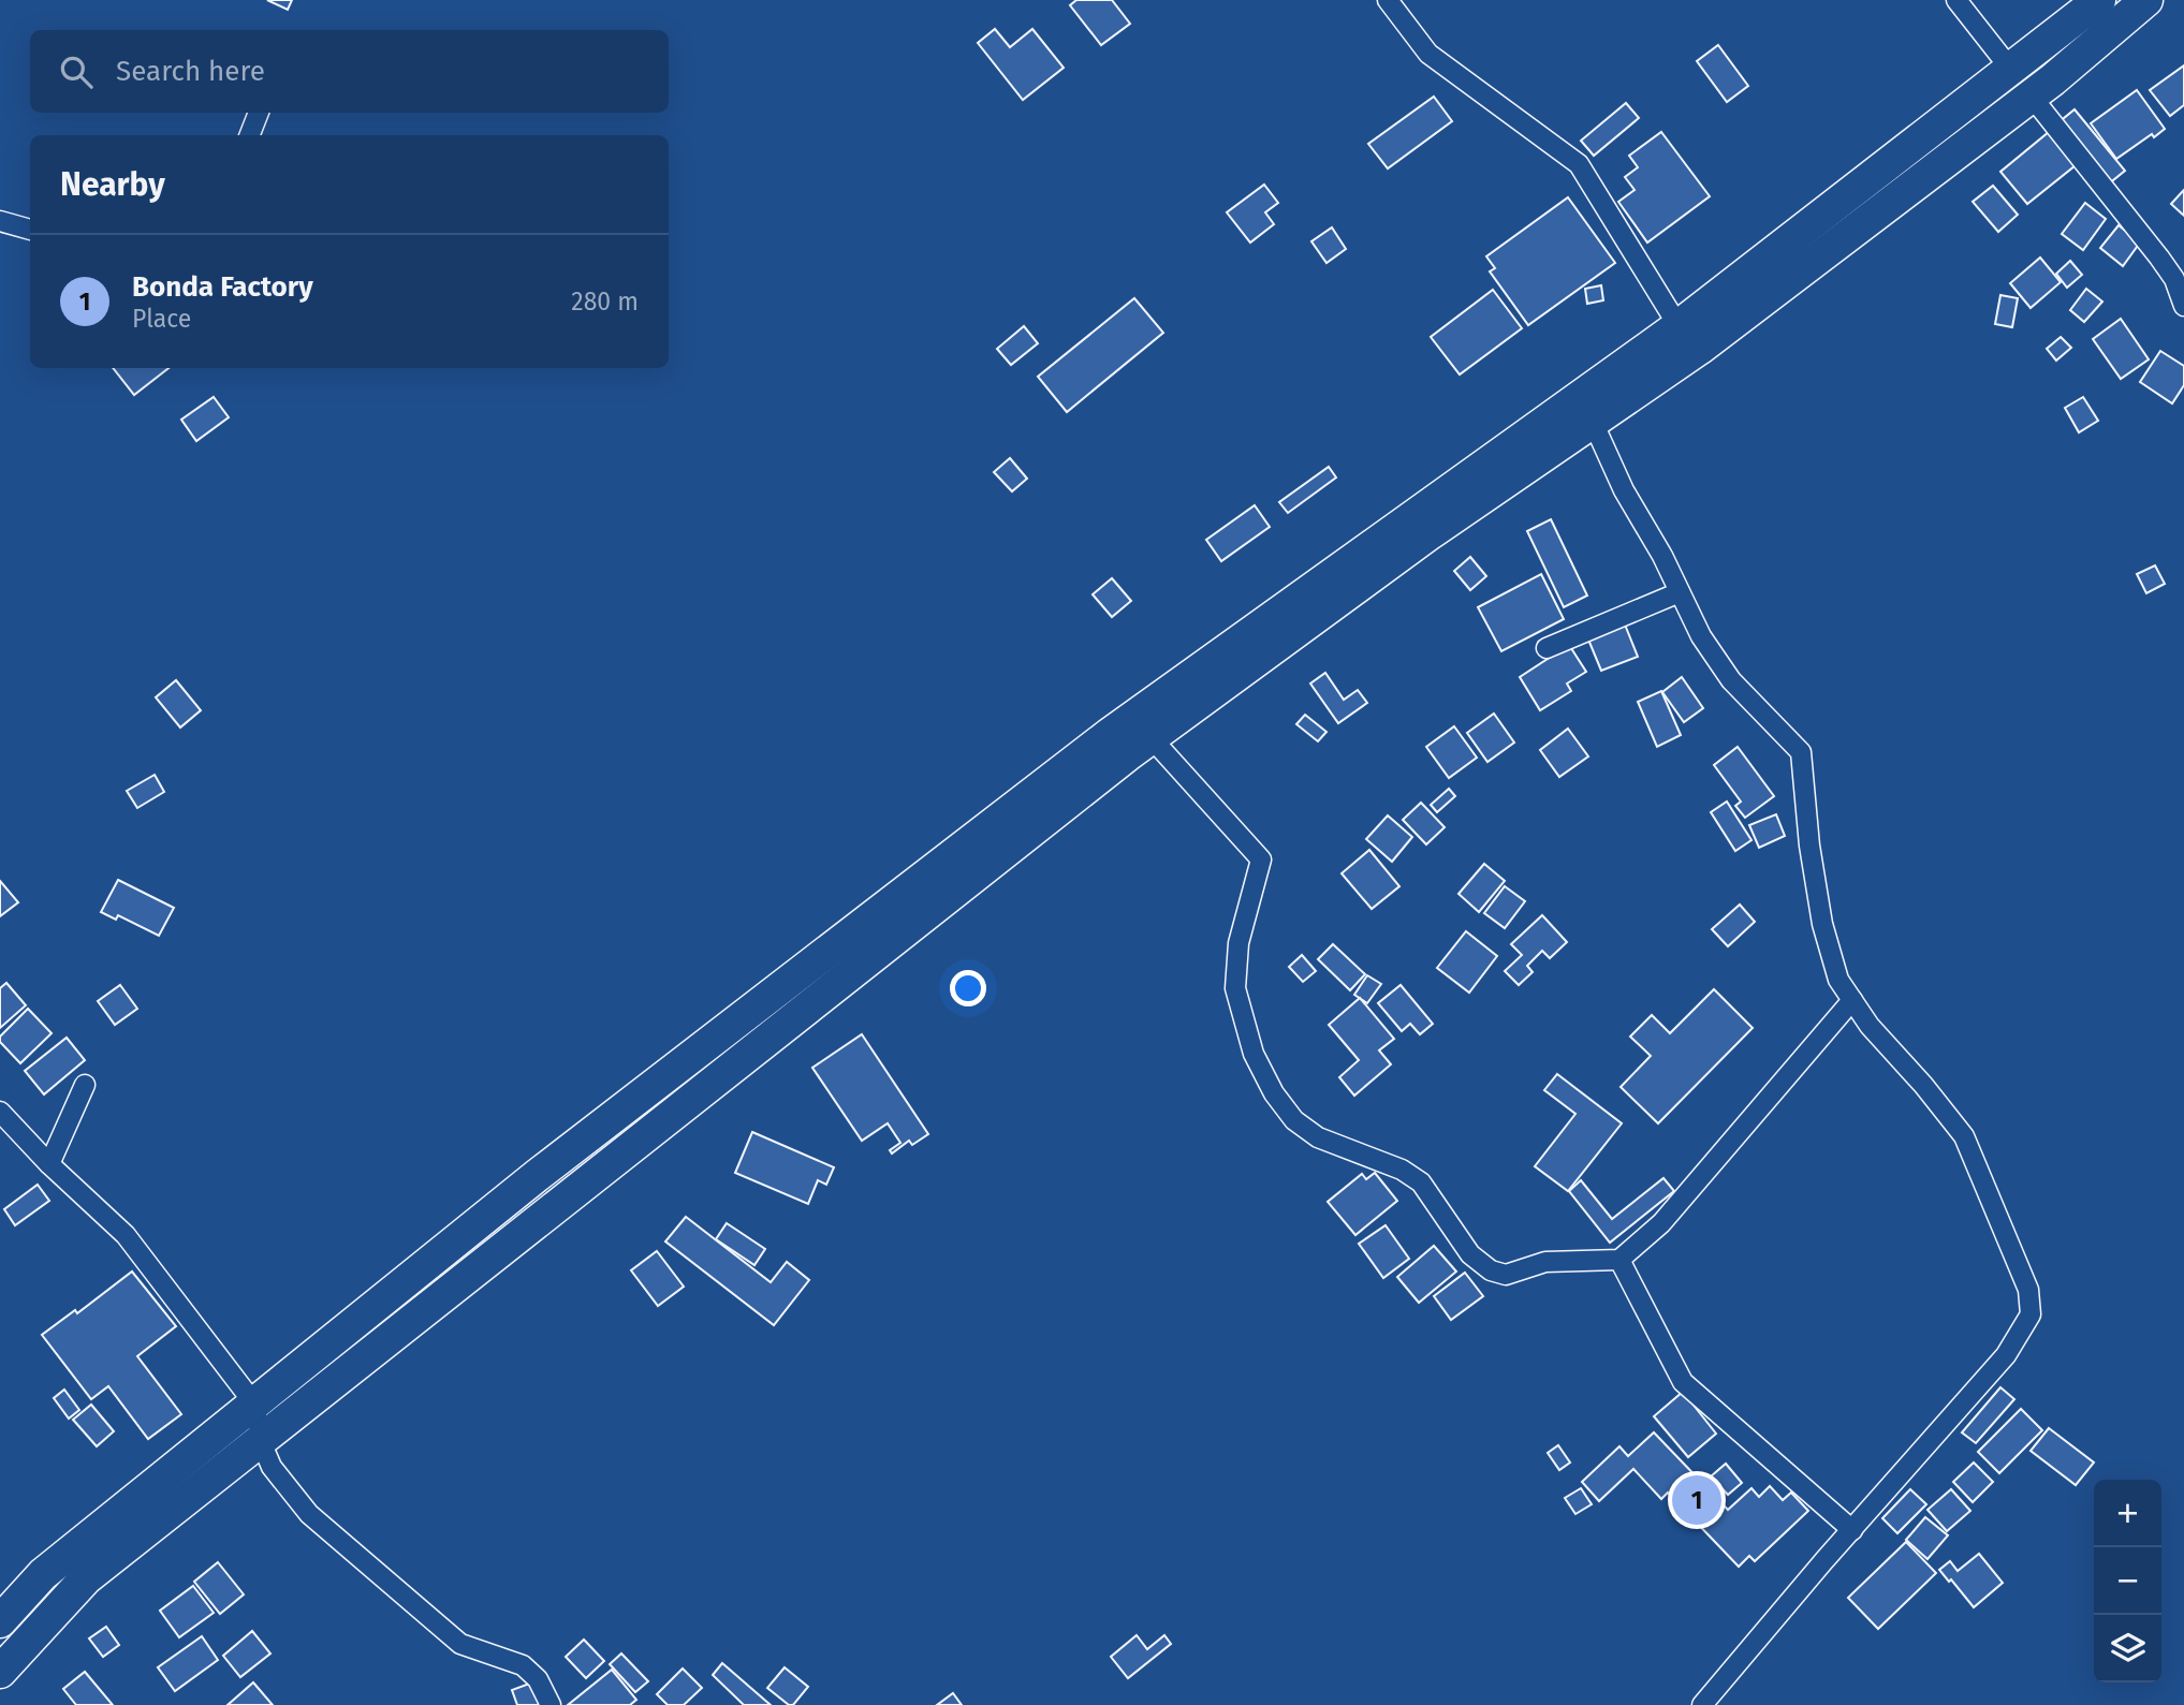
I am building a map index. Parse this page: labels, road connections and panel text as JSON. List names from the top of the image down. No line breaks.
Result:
{"page":{"search":"Search here","heading":"Nearby","list":[{"mark":"1","name":"Bonda Factory","note":"Place","value":"280 m"}],"pins":"1","map_buttons":["+","−"]}}
